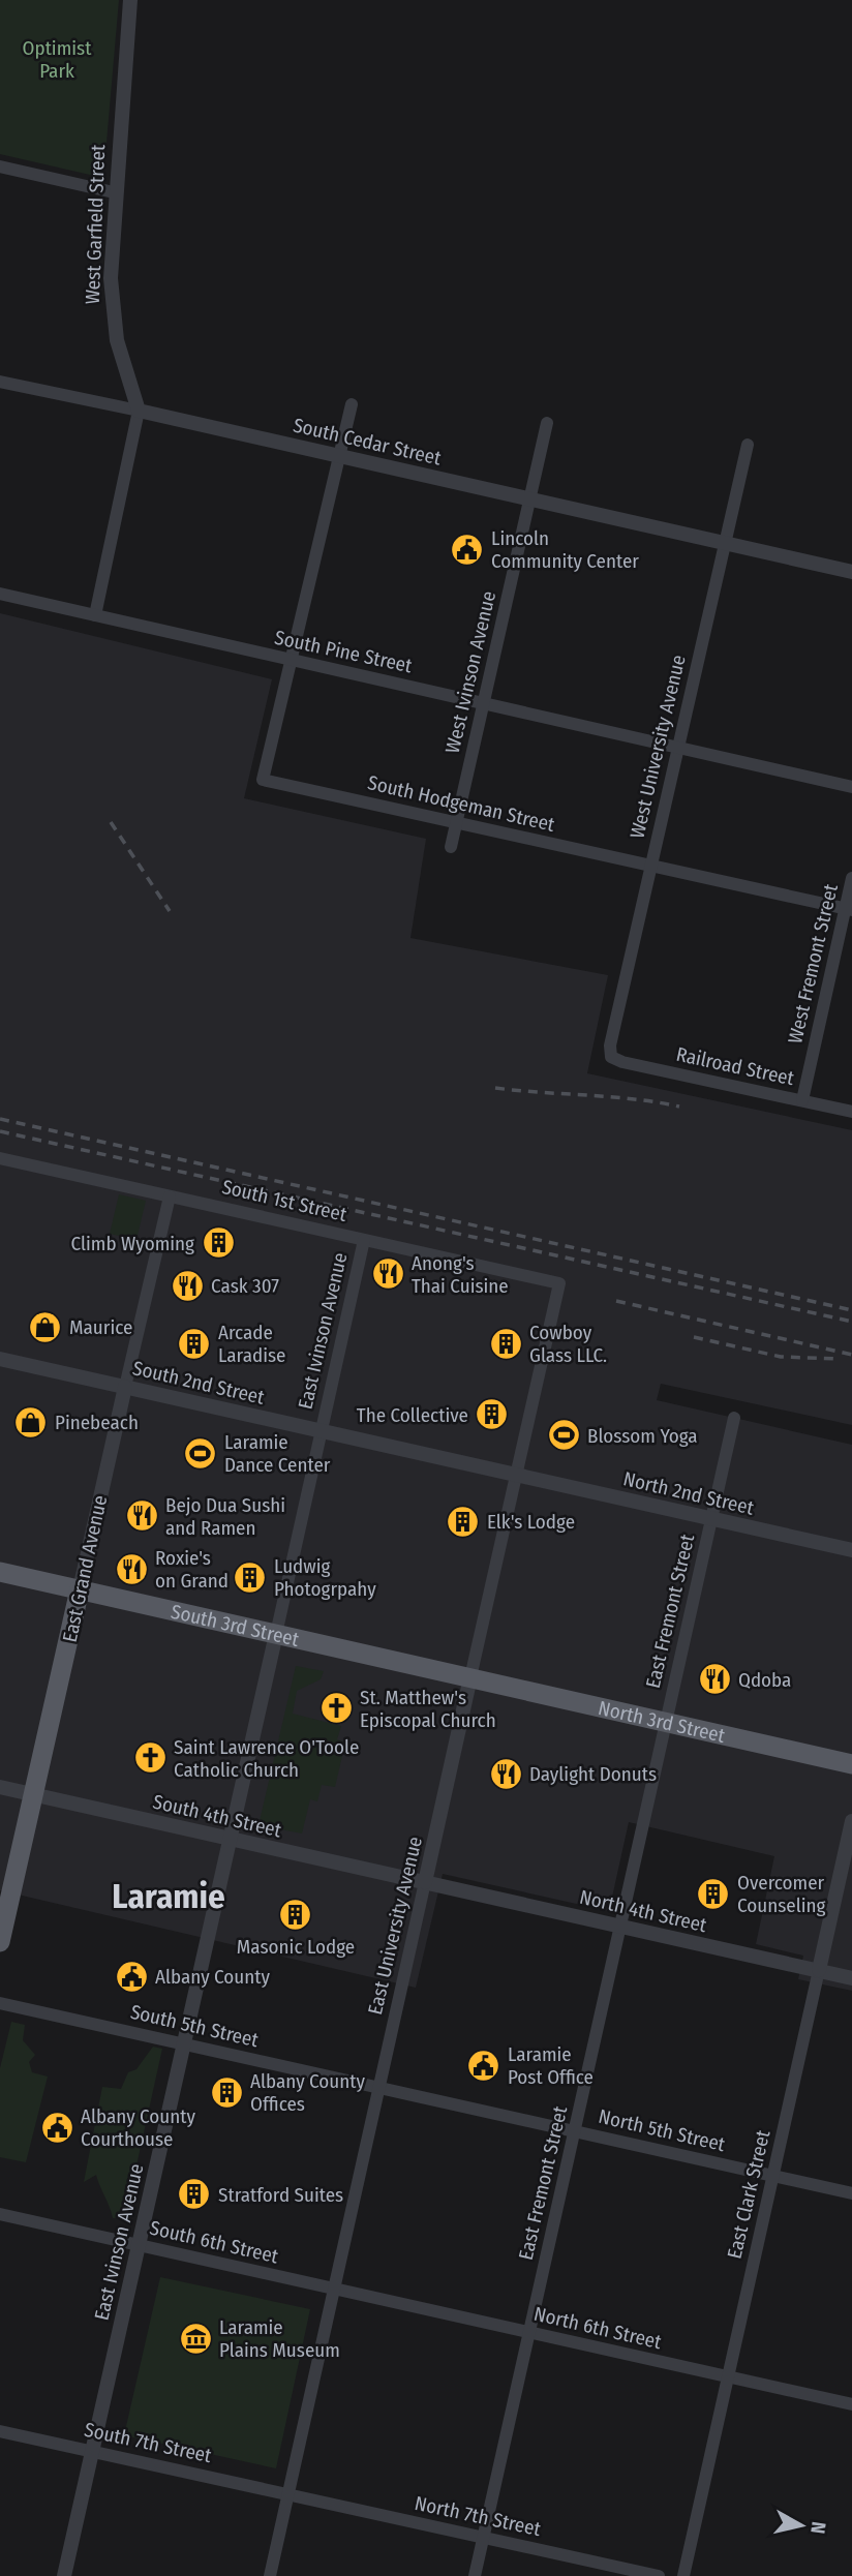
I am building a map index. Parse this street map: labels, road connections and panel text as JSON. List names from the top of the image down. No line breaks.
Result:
{"streets":{"main road":["East Grand Avenue","South 3rd Street","North 3rd Street"],"street":["West Garfield Street","South Cedar Street","South Pine Street","West Ivinson Avenue","West University Avenue","South Hodgeman Street","West Fremont Street","Railroad Street","South 1st Street","East Ivinson Avenue","South 2nd Street","North 2nd Street","East Fremont Street","South 4th Street","North 4th Street","East University Avenue","South 5th Street","North 5th Street","East Clark Street","South 6th Street","North 6th Street","South 7th Street","North 7th Street"]},"crossings":[["West Garfield Street","South Cedar Street"],["West Garfield Street","South Pine Street"],["South Cedar Street","West Ivinson Avenue"],["South Cedar Street","West University Avenue"],["South Pine Street","West Ivinson Avenue"],["South Pine Street","West University Avenue"],["South Pine Street","South Hodgeman Street"],["West Ivinson Avenue","South Hodgeman Street"],["West University Avenue","South Hodgeman Street"],["West University Avenue","Railroad Street"],["South Hodgeman Street","West Fremont Street"],["West Fremont Street","Railroad Street"],["South 1st Street","East Ivinson Avenue"],["South 1st Street","East Grand Avenue"],["South 1st Street","East University Avenue"],["East Ivinson Avenue","South 2nd Street"],["East Ivinson Avenue","South 3rd Street"],["East Ivinson Avenue","South 4th Street"],["East Ivinson Avenue","South 5th Street"],["East Ivinson Avenue","South 6th Street"],["East Ivinson Avenue","South 7th Street"],["South 2nd Street","North 2nd Street"],["South 2nd Street","East Grand Avenue"],["South 2nd Street","East University Avenue"],["North 2nd Street","East Fremont Street"],["North 2nd Street","East University Avenue"],["East Grand Avenue","South 3rd Street"],["East Grand Avenue","South 4th Street"],["East Fremont Street","North 3rd Street"],["East Fremont Street","North 4th Street"],["East Fremont Street","North 5th Street"],["East Fremont Street","North 6th Street"],["East Fremont Street","North 7th Street"],["South 3rd Street","North 3rd Street"],["South 3rd Street","East University Avenue"],["North 3rd Street","East University Avenue"],["South 4th Street","North 4th Street"],["South 4th Street","East University Avenue"],["North 4th Street","East University Avenue"],["North 4th Street","East Clark Street"],["East University Avenue","South 5th Street"],["East University Avenue","North 5th Street"],["East University Avenue","South 6th Street"],["East University Avenue","North 6th Street"],["East University Avenue","South 7th Street"],["East University Avenue","North 7th Street"],["South 5th Street","North 5th Street"],["North 5th Street","East Clark Street"],["East Clark Street","North 6th Street"],["South 6th Street","North 6th Street"],["South 7th Street","North 7th Street"]],"districts":["Laramie"],"parks":["Optimist Park"],"places":{"public building":["Lincoln Community Center","Albany County","Laramie Post Office","Albany County Courthouse"],"building":["Climb Wyoming","Arcade Laradise","Cowboy Glass LLC.","The Collective","Elk's Lodge","Ludwig Photogrpahy","Overcomer Counseling","Masonic Lodge","Albany County Offices","Stratford Suites"],"restaurant":["Anong's Thai Cuisine","Cask 307","Bejo Dua Sushi and Ramen","Roxie's on Grand","Qdoba","Daylight Donuts"],"shop":["Maurice","Pinebeach"],"sports":["Blossom Yoga","Laramie Dance Center"],"church":["St. Matthew's Episcopal Church","Saint Lawrence O'Toole Catholic Church"],"museum":["Laramie Plains Museum"]},"north":"right"}
